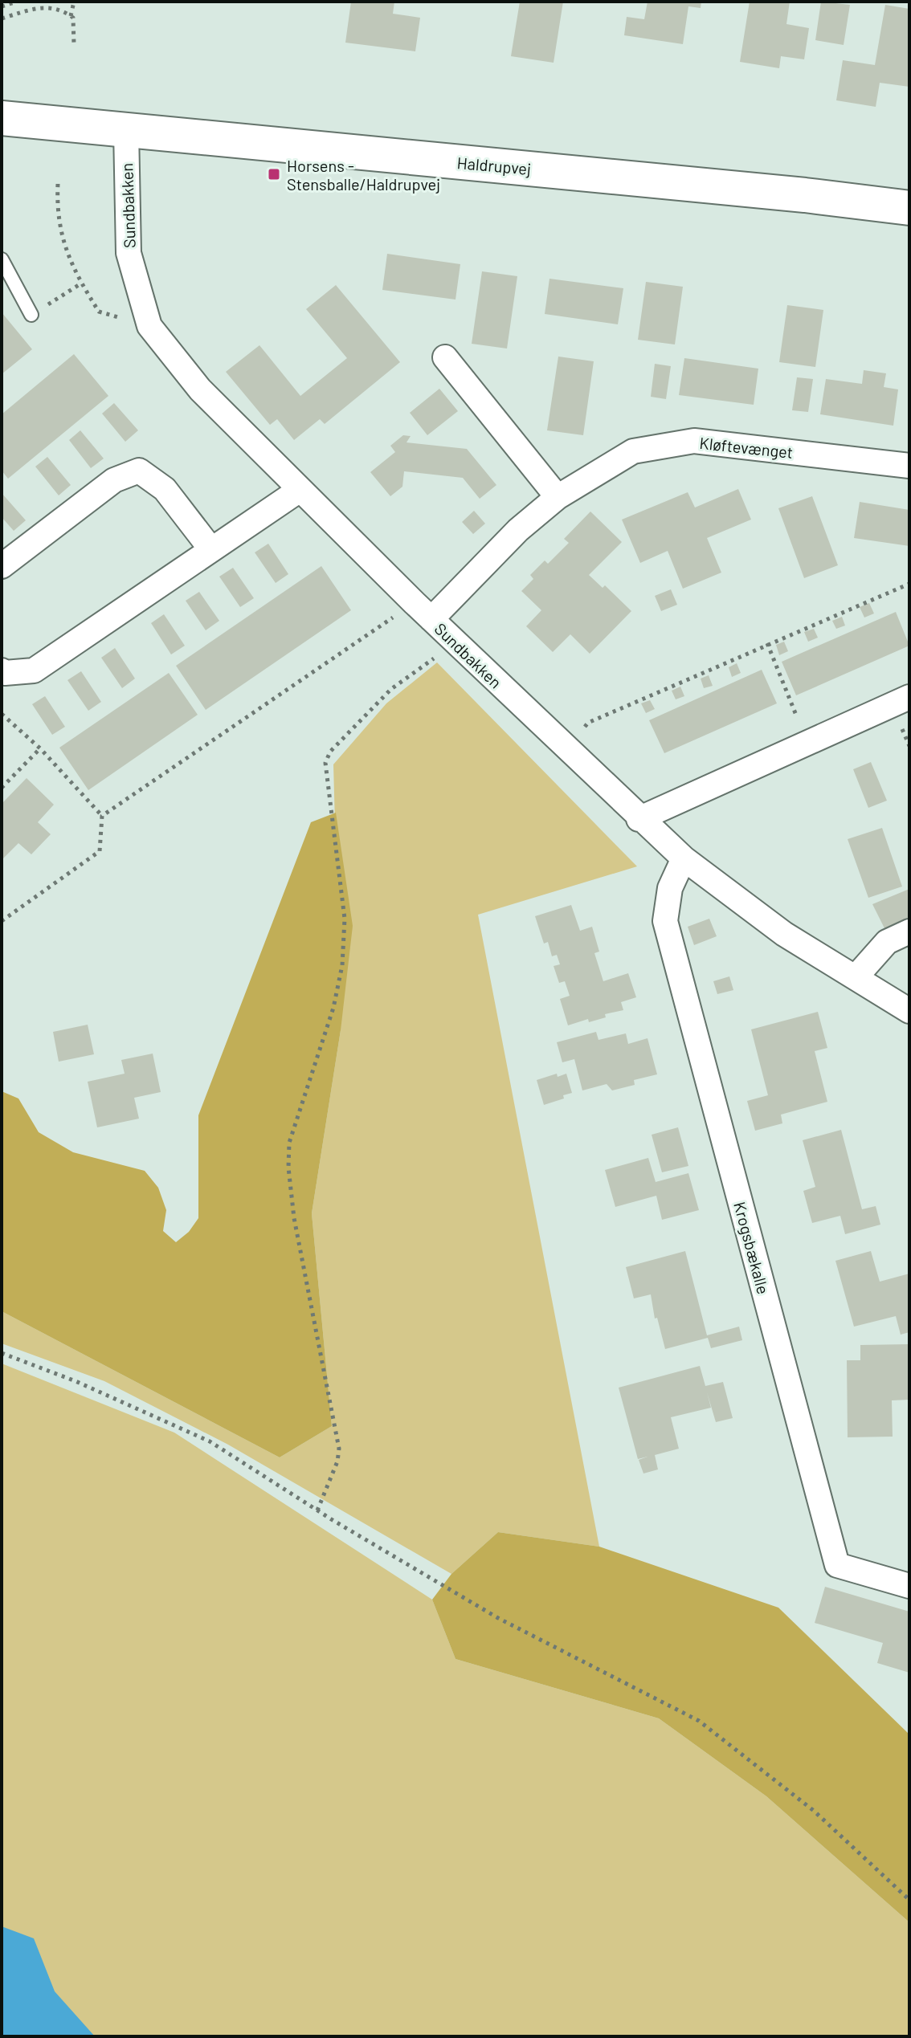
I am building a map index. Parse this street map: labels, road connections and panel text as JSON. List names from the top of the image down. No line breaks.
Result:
{"streets":{"main road":["Haldrupvej"],"street":["Sundbakken","Kløftevænget","Krogsbækalle"]},"crossings":[["Haldrupvej","Sundbakken"],["Sundbakken","Kløftevænget"],["Sundbakken","Krogsbækalle"]],"places":{"transit":["Horsens - Stensballe/Haldrupvej"]}}
